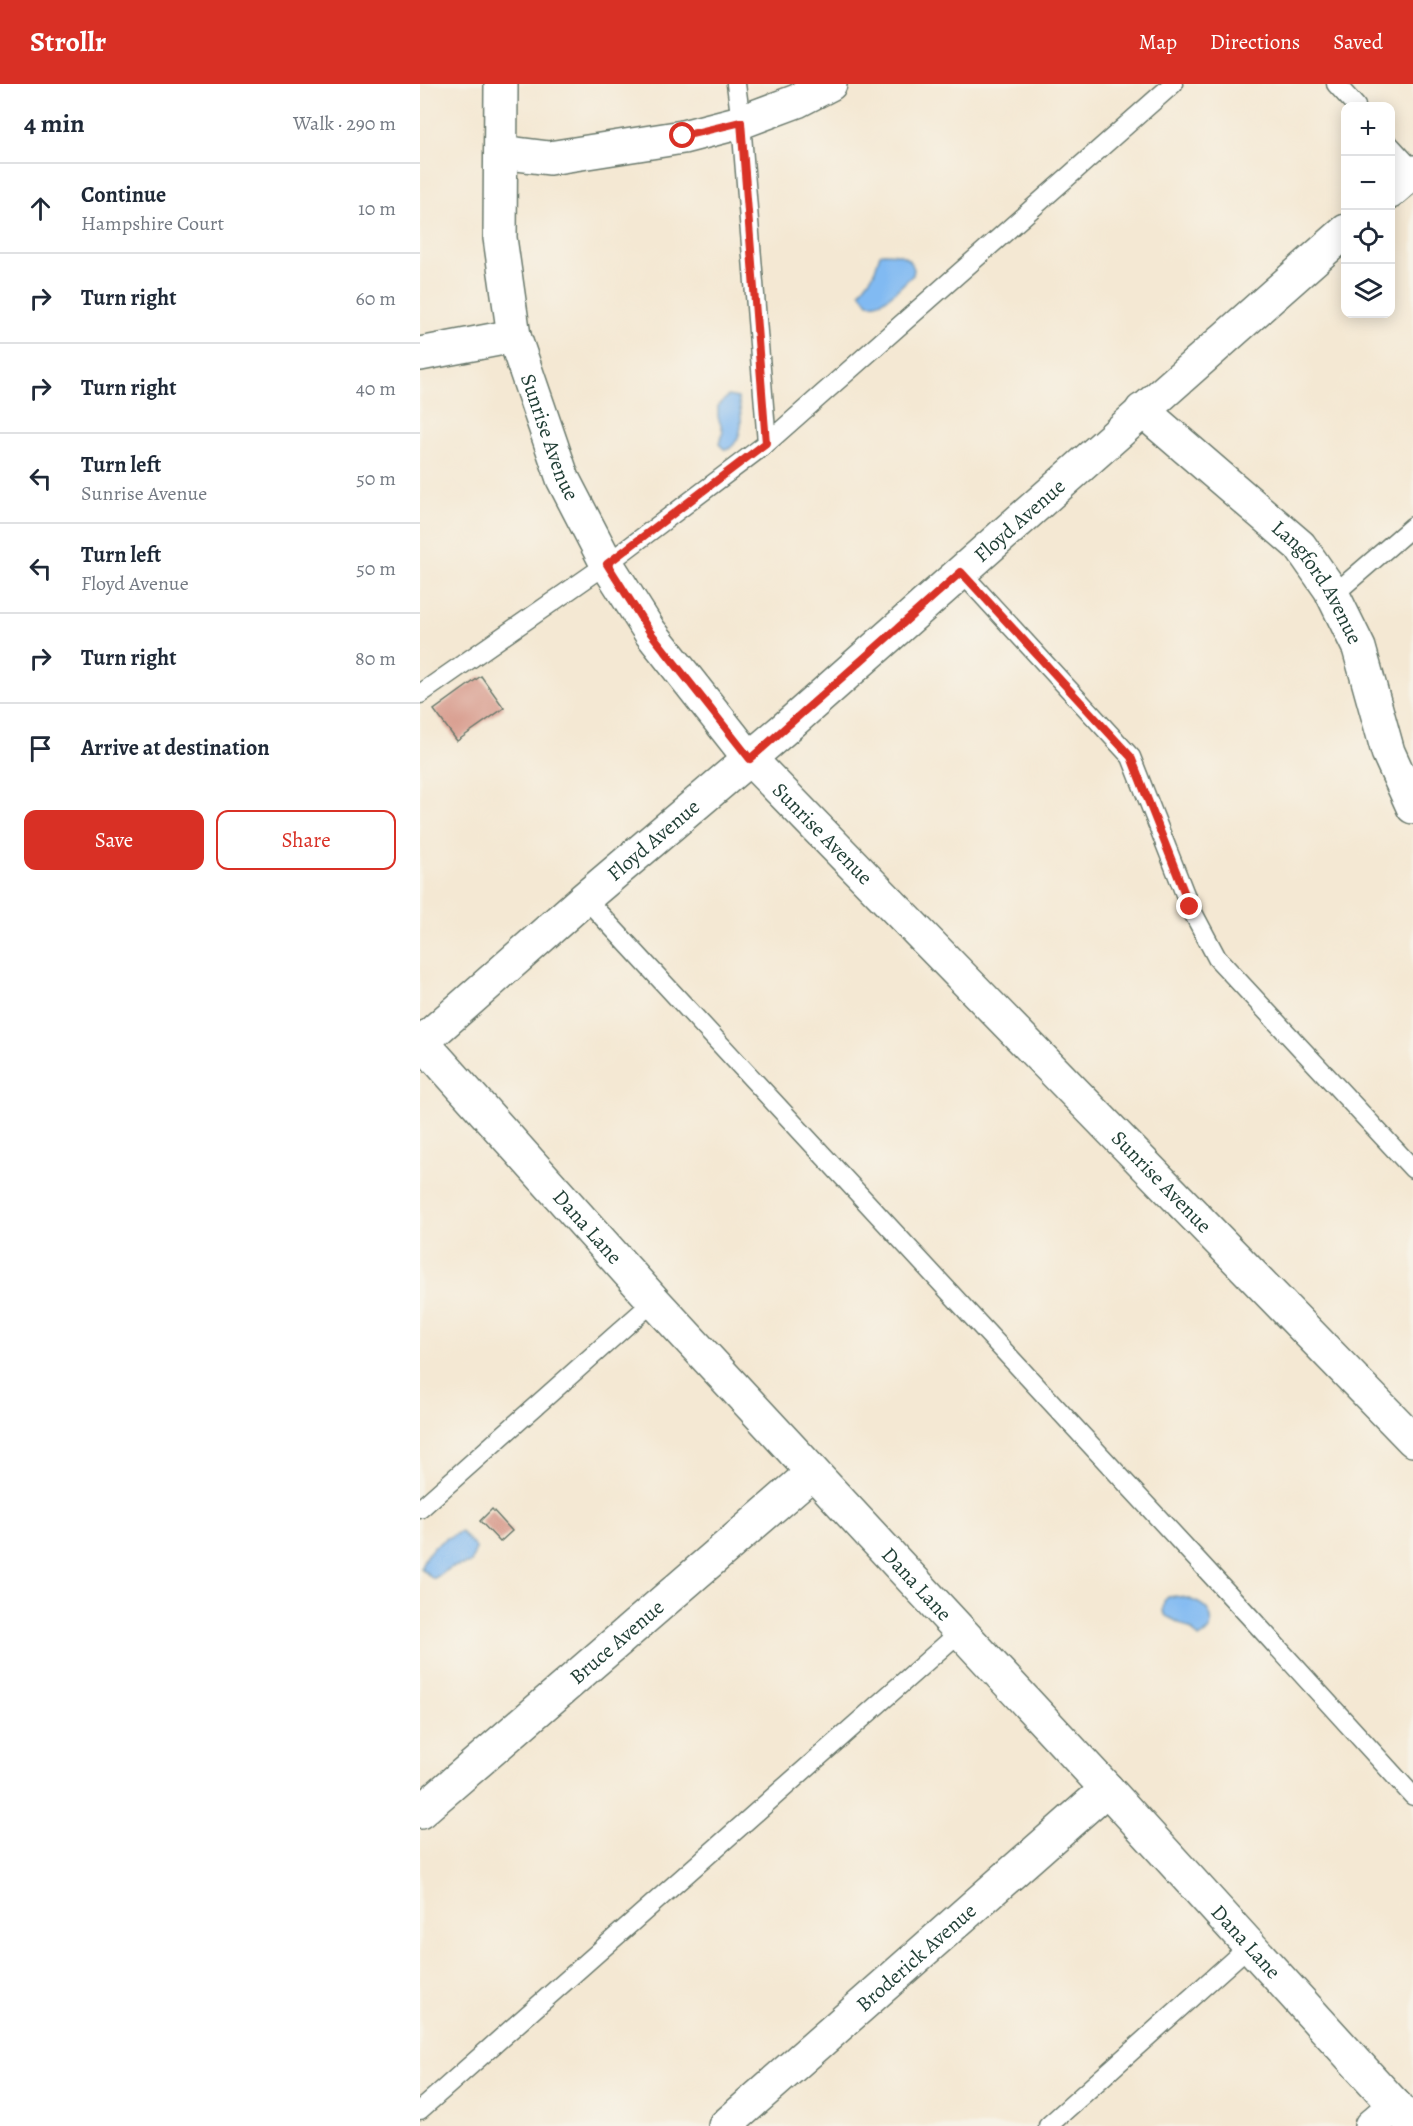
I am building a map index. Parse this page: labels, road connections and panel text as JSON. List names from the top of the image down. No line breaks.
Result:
{"streets":{"street":["Sunrise Avenue","Floyd Avenue","Langford Avenue","Dana Lane","Bruce Avenue","Broderick Avenue"]},"crossings":[["Sunrise Avenue","Floyd Avenue"],["Floyd Avenue","Langford Avenue"],["Floyd Avenue","Dana Lane"],["Dana Lane","Bruce Avenue"],["Dana Lane","Broderick Avenue"]],"page":{"header":"Strollr","nav":["Map","Directions","Saved"],"heading":["4 min","Walk · 290 m"],"map_buttons":["+","−"],"list":[["Continue","Hampshire Court","10 m"],["Turn right","60 m"],["Turn right","40 m"],["Turn left","Sunrise Avenue","50 m"],["Turn left","Floyd Avenue","50 m"],["Turn right","80 m"],"Arrive at destination"],"buttons":["Save","Share"]}}
